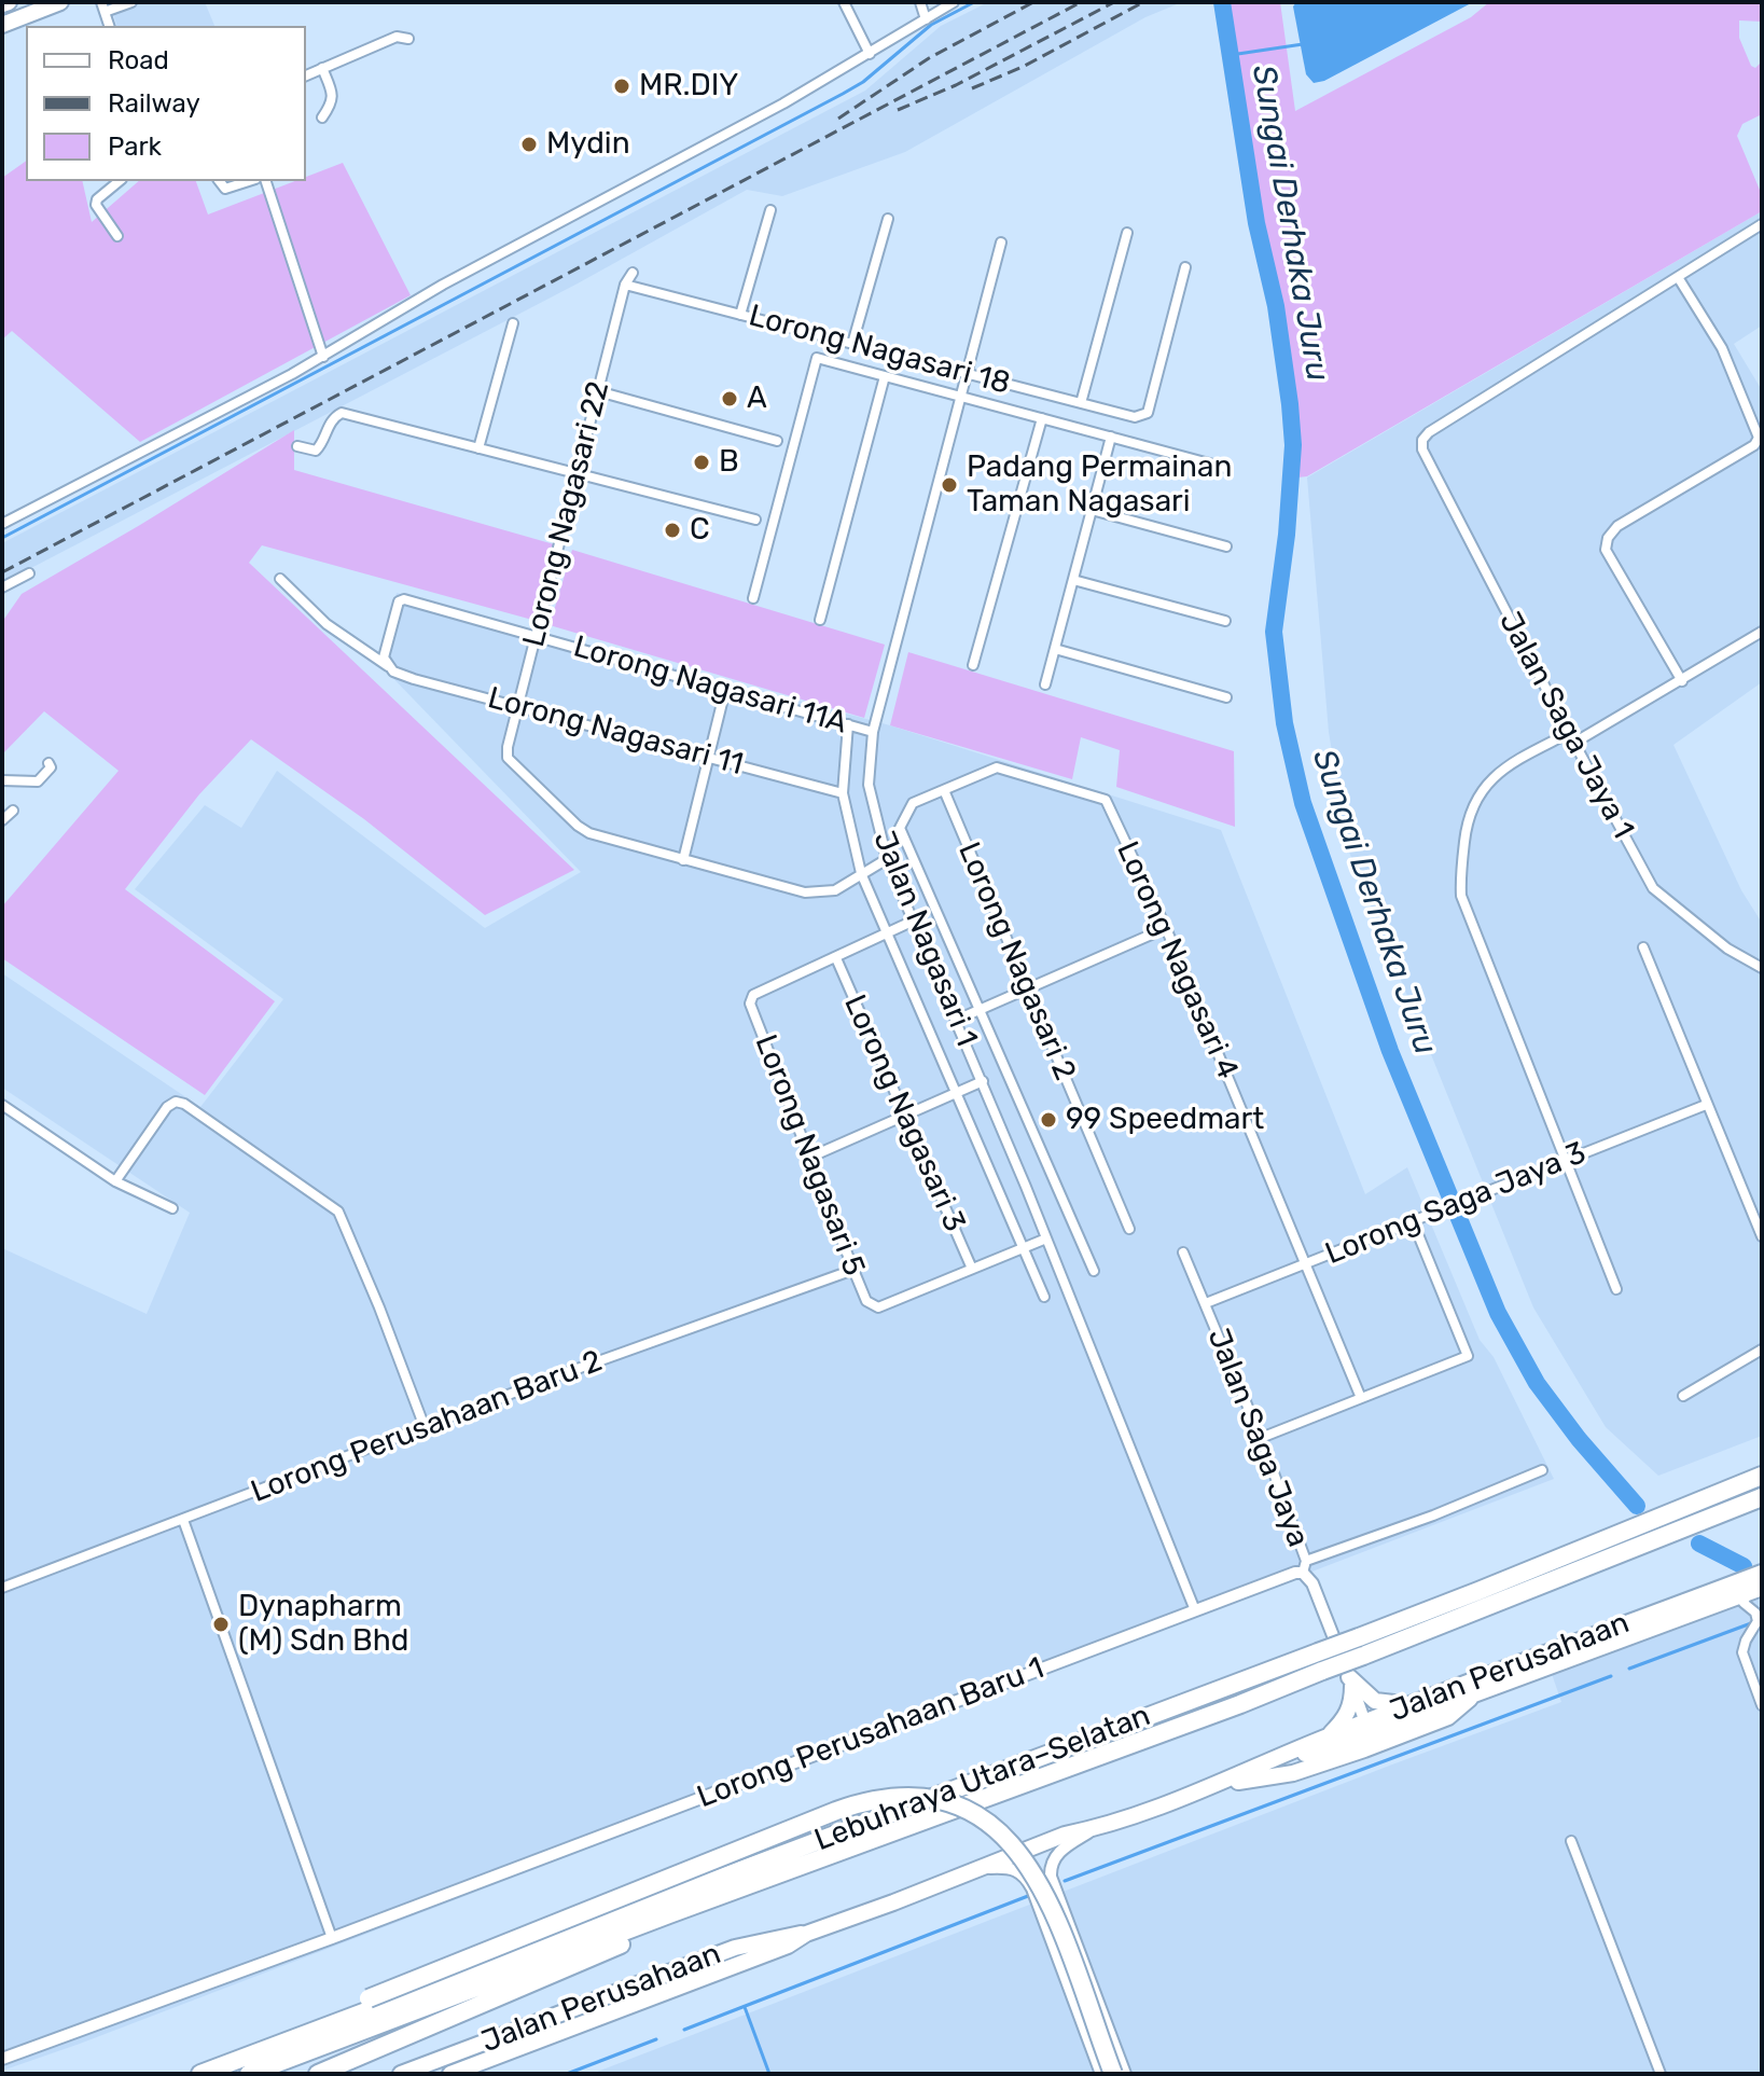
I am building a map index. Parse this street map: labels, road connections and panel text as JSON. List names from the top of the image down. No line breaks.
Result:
{"streets":{"highway":["Lebuhraya Utara–Selatan"],"main road":["Jalan Perusahaan"],"street":["Lorong Nagasari 18","Lorong Nagasari 22","Lorong Nagasari 11A","Jalan Saga Jaya 1","Lorong Nagasari 11","Jalan Nagasari 1","Lorong Nagasari 4","Lorong Nagasari 2","Lorong Nagasari 3","Lorong Nagasari 5","Lorong Saga Jaya 3","Lorong Perusahaan Baru 2","Jalan Saga Jaya","Lorong Perusahaan Baru 1"]},"crossings":[["Lorong Nagasari 18","Lorong Nagasari 22"],["Lorong Nagasari 18","Jalan Nagasari 1"],["Lorong Nagasari 22","Lorong Nagasari 11A"],["Lorong Nagasari 22","Lorong Nagasari 11"],["Lorong Nagasari 11A","Lorong Nagasari 11"],["Lorong Nagasari 11A","Jalan Nagasari 1"],["Lorong Nagasari 11","Jalan Nagasari 1"],["Jalan Nagasari 1","Lorong Perusahaan Baru 1"],["Lorong Nagasari 4","Lorong Nagasari 2"],["Lorong Nagasari 4","Lorong Saga Jaya 3"],["Lorong Nagasari 3","Lorong Nagasari 5"],["Lorong Nagasari 5","Lorong Perusahaan Baru 2"],["Lorong Saga Jaya 3","Jalan Saga Jaya"],["Jalan Saga Jaya","Lorong Perusahaan Baru 1"]],"water":["Sungai Derhaka Juru"],"places":["MR.DIY","Mydin","A","B","Padang Permainan Taman Nagasari","C","99 Speedmart","Dynapharm (M) Sdn Bhd"],"legend":["Road","Railway","Park"]}
